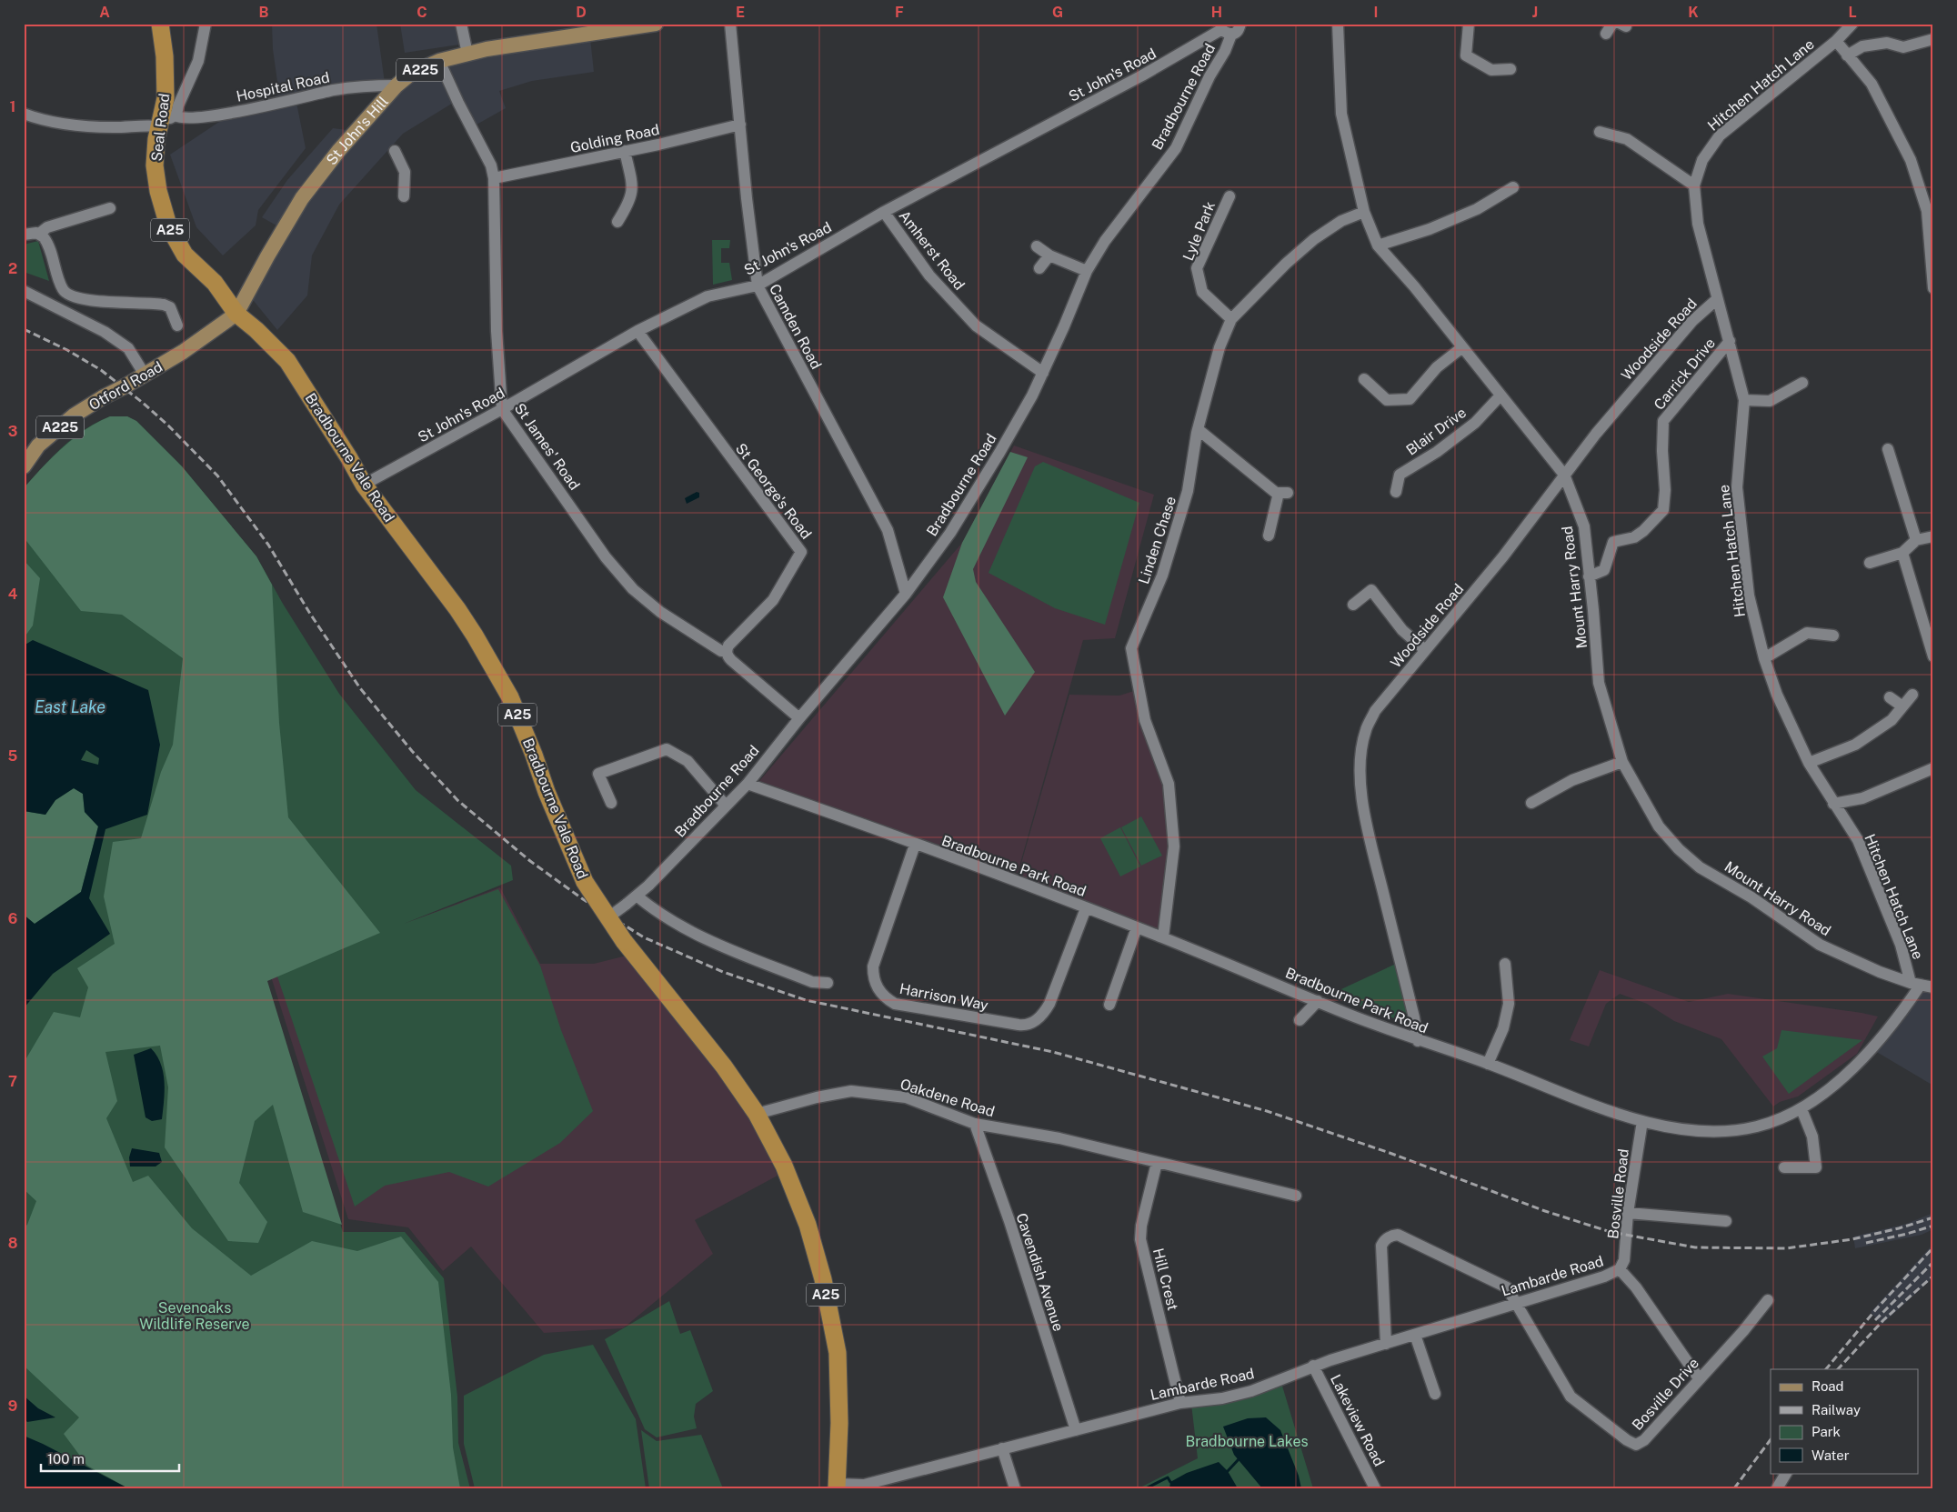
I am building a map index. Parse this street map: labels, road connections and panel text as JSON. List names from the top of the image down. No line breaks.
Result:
{"streets":{"highway":["Seal Road","A25","Bradbourne Vale Road"],"main road":["A225","St John's Hill","Otford Road"],"street":["St John's Road","Hitchen Hatch Lane","Hospital Road","Bradbourne Road","Golding Road","Lyle Park","Amherst Road","Camden Road","Woodside Road","Carrick Drive","Blair Drive","St James' Road","St George's Road","Linden Chase","Mount Harry Road","Bradbourne Park Road","Harrison Way","Oakdene Road","Bosville Road","Cavendish Avenue","Lambarde Road","Hill Crest","Bosville Drive","Lakeview Road"]},"crossings":[["St John's Road","Bradbourne Road"],["St John's Road","Amherst Road"],["St John's Road","Camden Road"],["St John's Road","St James' Road"],["St John's Road","Bradbourne Vale Road"],["St John's Road","St George's Road"],["Hitchen Hatch Lane","Woodside Road"],["Hitchen Hatch Lane","Carrick Drive"],["Hitchen Hatch Lane","Mount Harry Road"],["Hitchen Hatch Lane","Bradbourne Park Road"],["Hospital Road","Seal Road"],["Hospital Road","St John's Hill"],["Bradbourne Road","Amherst Road"],["Bradbourne Road","Camden Road"],["Bradbourne Road","Bradbourne Vale Road"],["Bradbourne Road","Bradbourne Park Road"],["Seal Road","St John's Hill"],["Seal Road","Otford Road"],["Seal Road","Bradbourne Vale Road"],["St John's Hill","Otford Road"],["St John's Hill","St James' Road"],["St John's Hill","Bradbourne Vale Road"],["Golding Road","Camden Road"],["Golding Road","St James' Road"],["Lyle Park","Linden Chase"],["Woodside Road","Mount Harry Road"],["Woodside Road","Bradbourne Park Road"],["Carrick Drive","Mount Harry Road"],["Otford Road","Bradbourne Vale Road"],["Blair Drive","Mount Harry Road"],["St James' Road","St George's Road"],["Bradbourne Vale Road","Oakdene Road"],["Bradbourne Vale Road","Lambarde Road"],["Linden Chase","Mount Harry Road"],["Linden Chase","Bradbourne Park Road"],["Mount Harry Road","Bradbourne Park Road"],["Bradbourne Park Road","Harrison Way"],["Bradbourne Park Road","Bosville Road"],["Oakdene Road","Cavendish Avenue"],["Oakdene Road","Hill Crest"],["Bosville Road","Lambarde Road"],["Cavendish Avenue","Lambarde Road"],["Lambarde Road","Hill Crest"],["Lambarde Road","Bosville Drive"],["Lambarde Road","Lakeview Road"]],"water":["East Lake"],"parks":["Sevenoaks Wildlife Reserve","Bradbourne Lakes"],"legend":["Road","Railway","Park","Water"],"scale_bar":"100 m","grid":{"columns":["A","B","C","D","E","F","G","H","I","J","K","L"],"rows":["1","2","3","4","5","6","7","8","9"]}}
